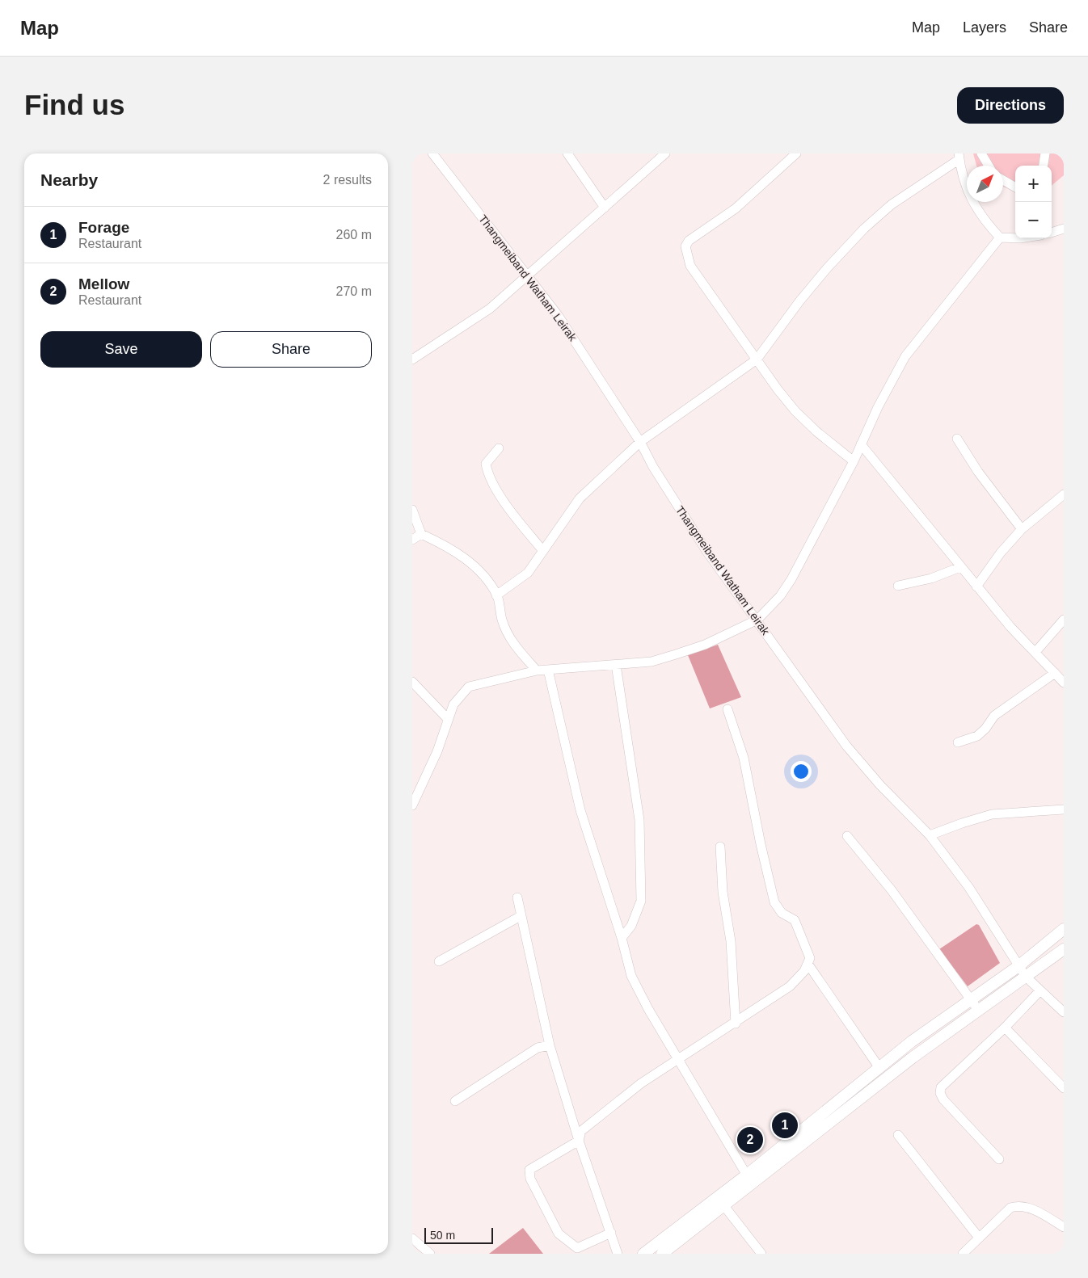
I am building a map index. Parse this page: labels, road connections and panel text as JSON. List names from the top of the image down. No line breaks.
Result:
{"streets":{"street":["Thangmeiband Watham Leirak"]},"scale_bar":"50 m","north":"top right","page":{"header":"Map","nav":["Map","Layers","Share"],"buttons":["Directions",["Save","Share"]],"title":"Find us","heading":["Nearby","2 results"],"map_buttons":["+","−"],"list":[{"mark":"1","name":"Forage","note":"Restaurant","value":"260 m"},{"mark":"2","name":"Mellow","note":"Restaurant","value":"270 m"}],"pins":["1","2"],"scale":"50 m"}}
